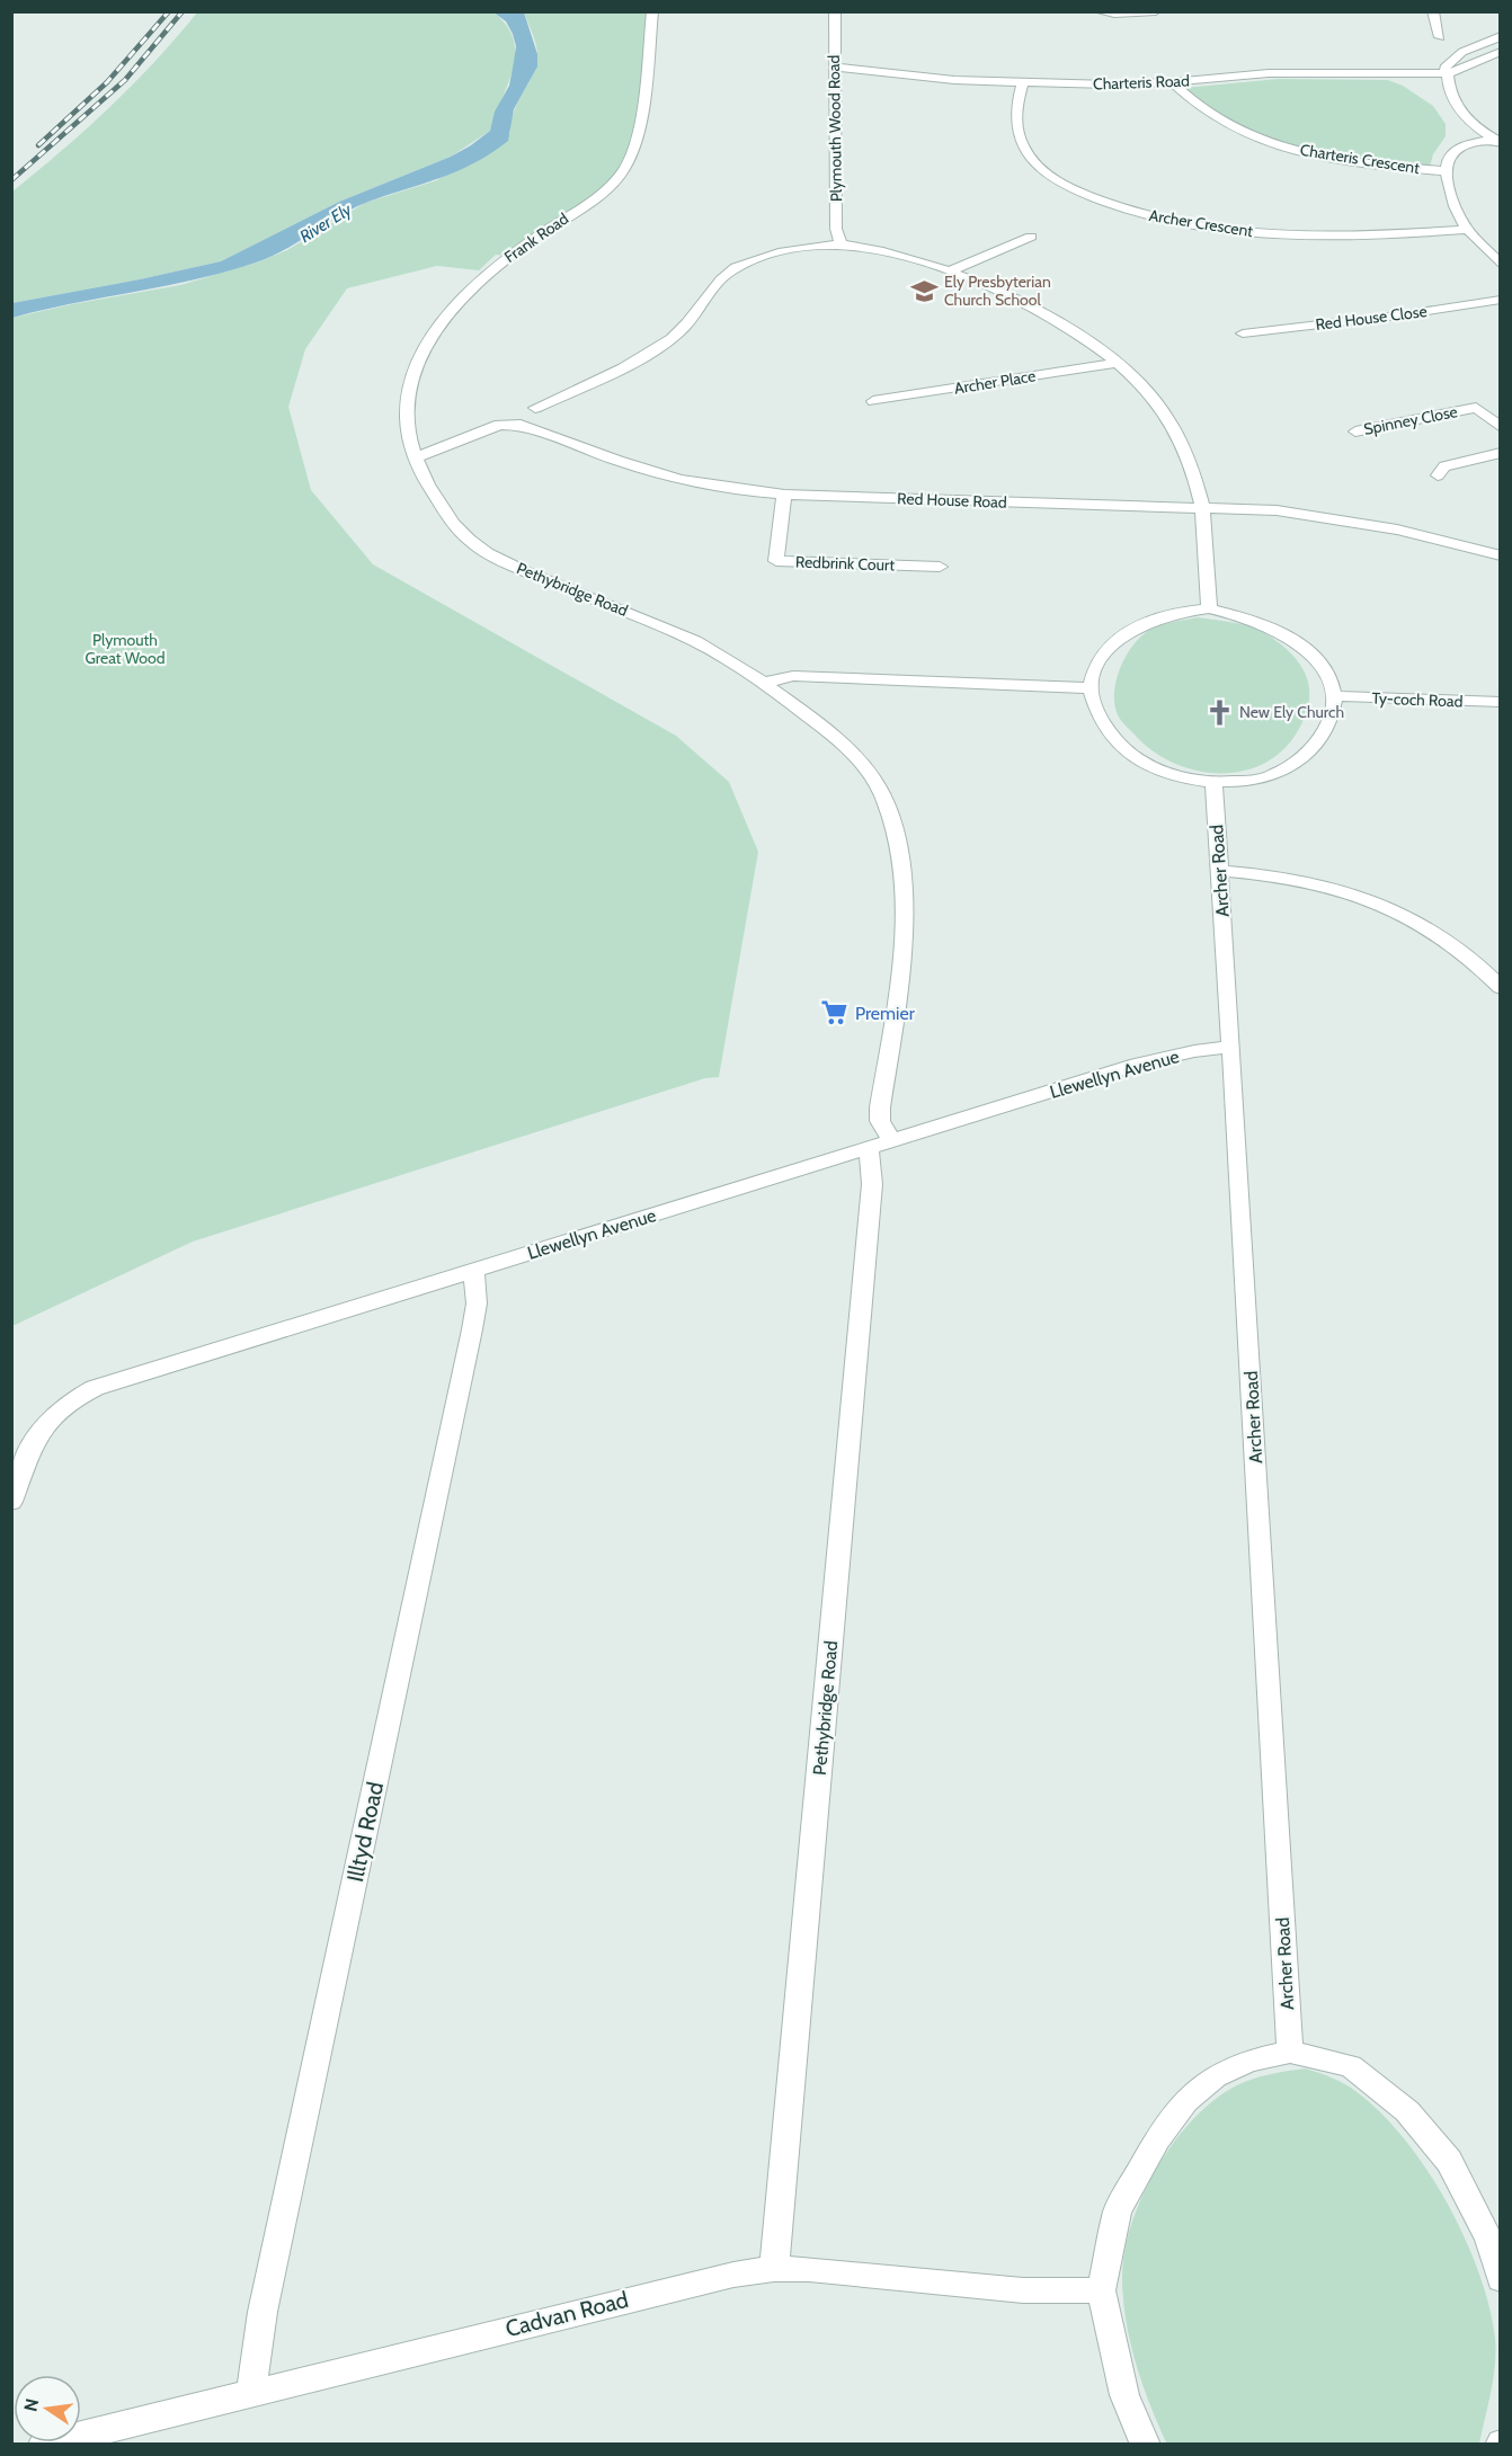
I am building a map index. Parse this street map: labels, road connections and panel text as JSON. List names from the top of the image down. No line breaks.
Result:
{"streets":{"street":["Charteris Road","Plymouth Wood Road","Charteris Crescent","Archer Crescent","Frank Road","Red House Close","Archer Place","Spinney Close","Red House Road","Redbrink Court","Pethybridge Road","Ty-coch Road","Archer Road","Llewellyn Avenue","Illtyd Road","Cadvan Road"]},"crossings":[["Charteris Road","Plymouth Wood Road"],["Charteris Road","Charteris Crescent"],["Charteris Road","Archer Crescent"],["Frank Road","Red House Road"],["Frank Road","Pethybridge Road"],["Red House Road","Redbrink Court"],["Red House Road","Pethybridge Road"],["Pethybridge Road","Llewellyn Avenue"],["Pethybridge Road","Cadvan Road"],["Ty-coch Road","Archer Road"],["Archer Road","Llewellyn Avenue"],["Llewellyn Avenue","Illtyd Road"],["Illtyd Road","Cadvan Road"]],"water":["River Ely"],"parks":["Plymouth Great Wood"],"places":{"school or university":["Ely Presbyterian Church School"],"church":["New Ely Church"],"supermarket":["Premier"]},"north":"left"}
